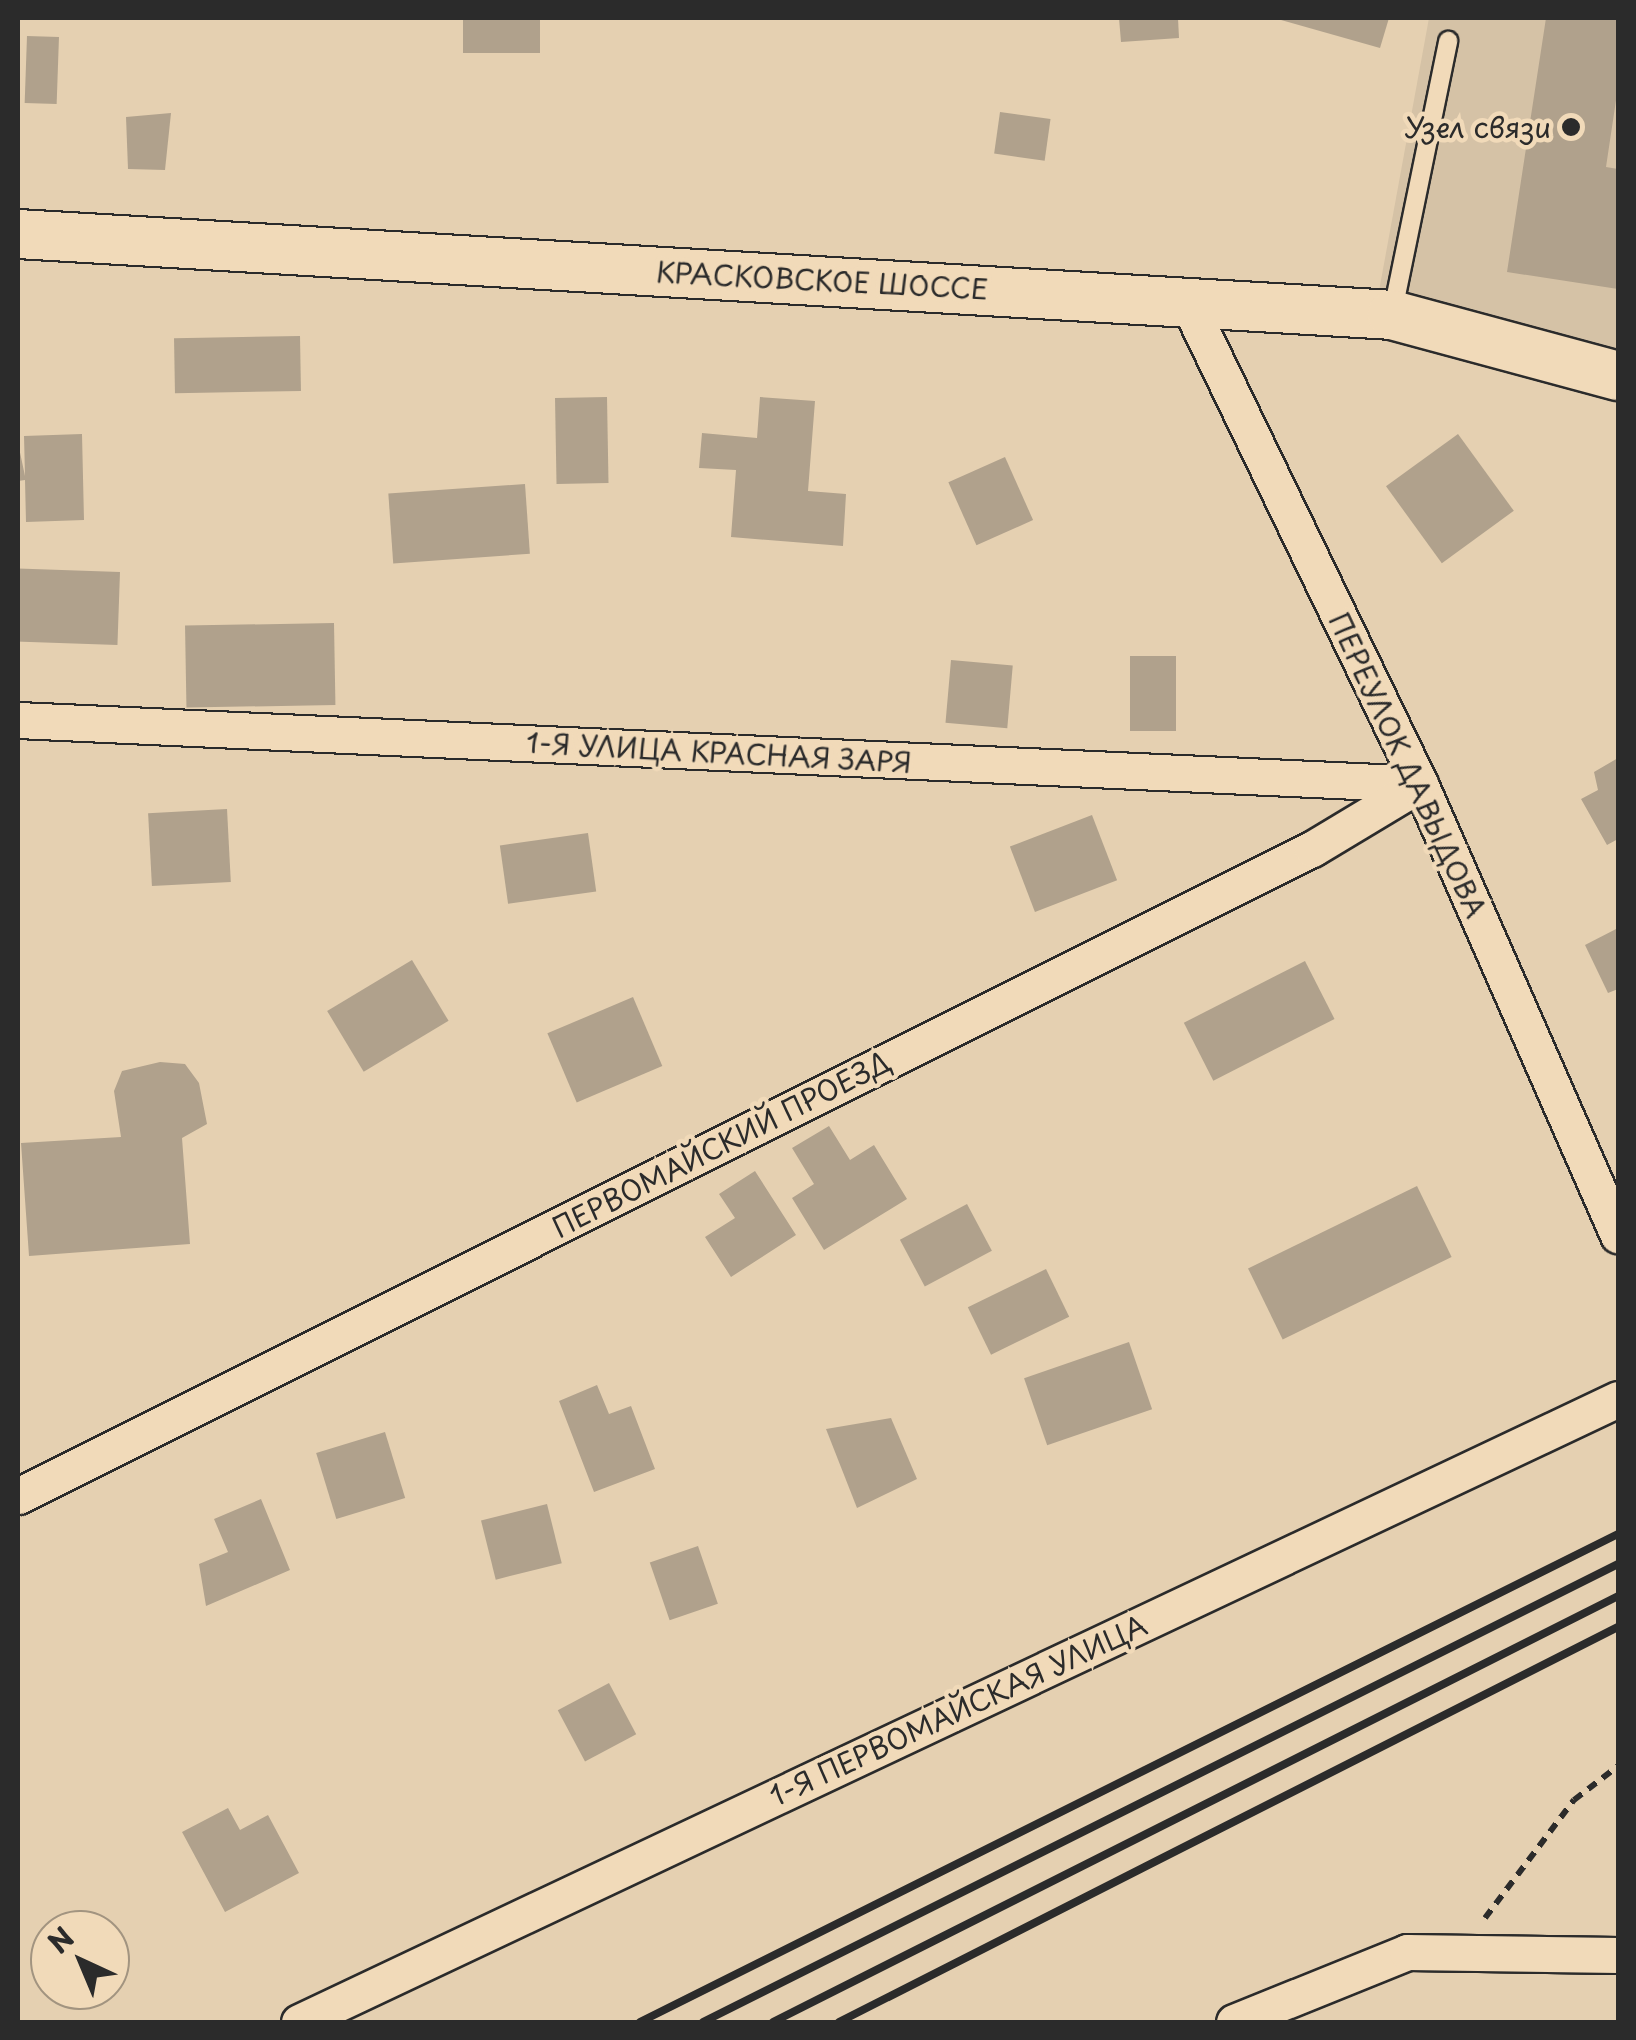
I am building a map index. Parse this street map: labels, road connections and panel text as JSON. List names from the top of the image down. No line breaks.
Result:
{"streets":{"main road":["КРАСКОВСКОЕ ШОССЕ"],"street":["1-Я УЛИЦА КРАСНАЯ ЗАРЯ","ПЕРЕУЛОК ДАВЫДОВА","ПЕРВОМАЙСКИЙ ПРОЕЗД","1-Я ПЕРВОМАЙСКАЯ УЛИЦА"]},"crossings":[["КРАСКОВСКОЕ ШОССЕ","ПЕРЕУЛОК ДАВЫДОВА"],["1-Я УЛИЦА КРАСНАЯ ЗАРЯ","ПЕРЕУЛОК ДАВЫДОВА"],["1-Я УЛИЦА КРАСНАЯ ЗАРЯ","ПЕРВОМАЙСКИЙ ПРОЕЗД"],["ПЕРЕУЛОК ДАВЫДОВА","ПЕРВОМАЙСКИЙ ПРОЕЗД"]],"places":["Узел связи"],"north":"top left"}
